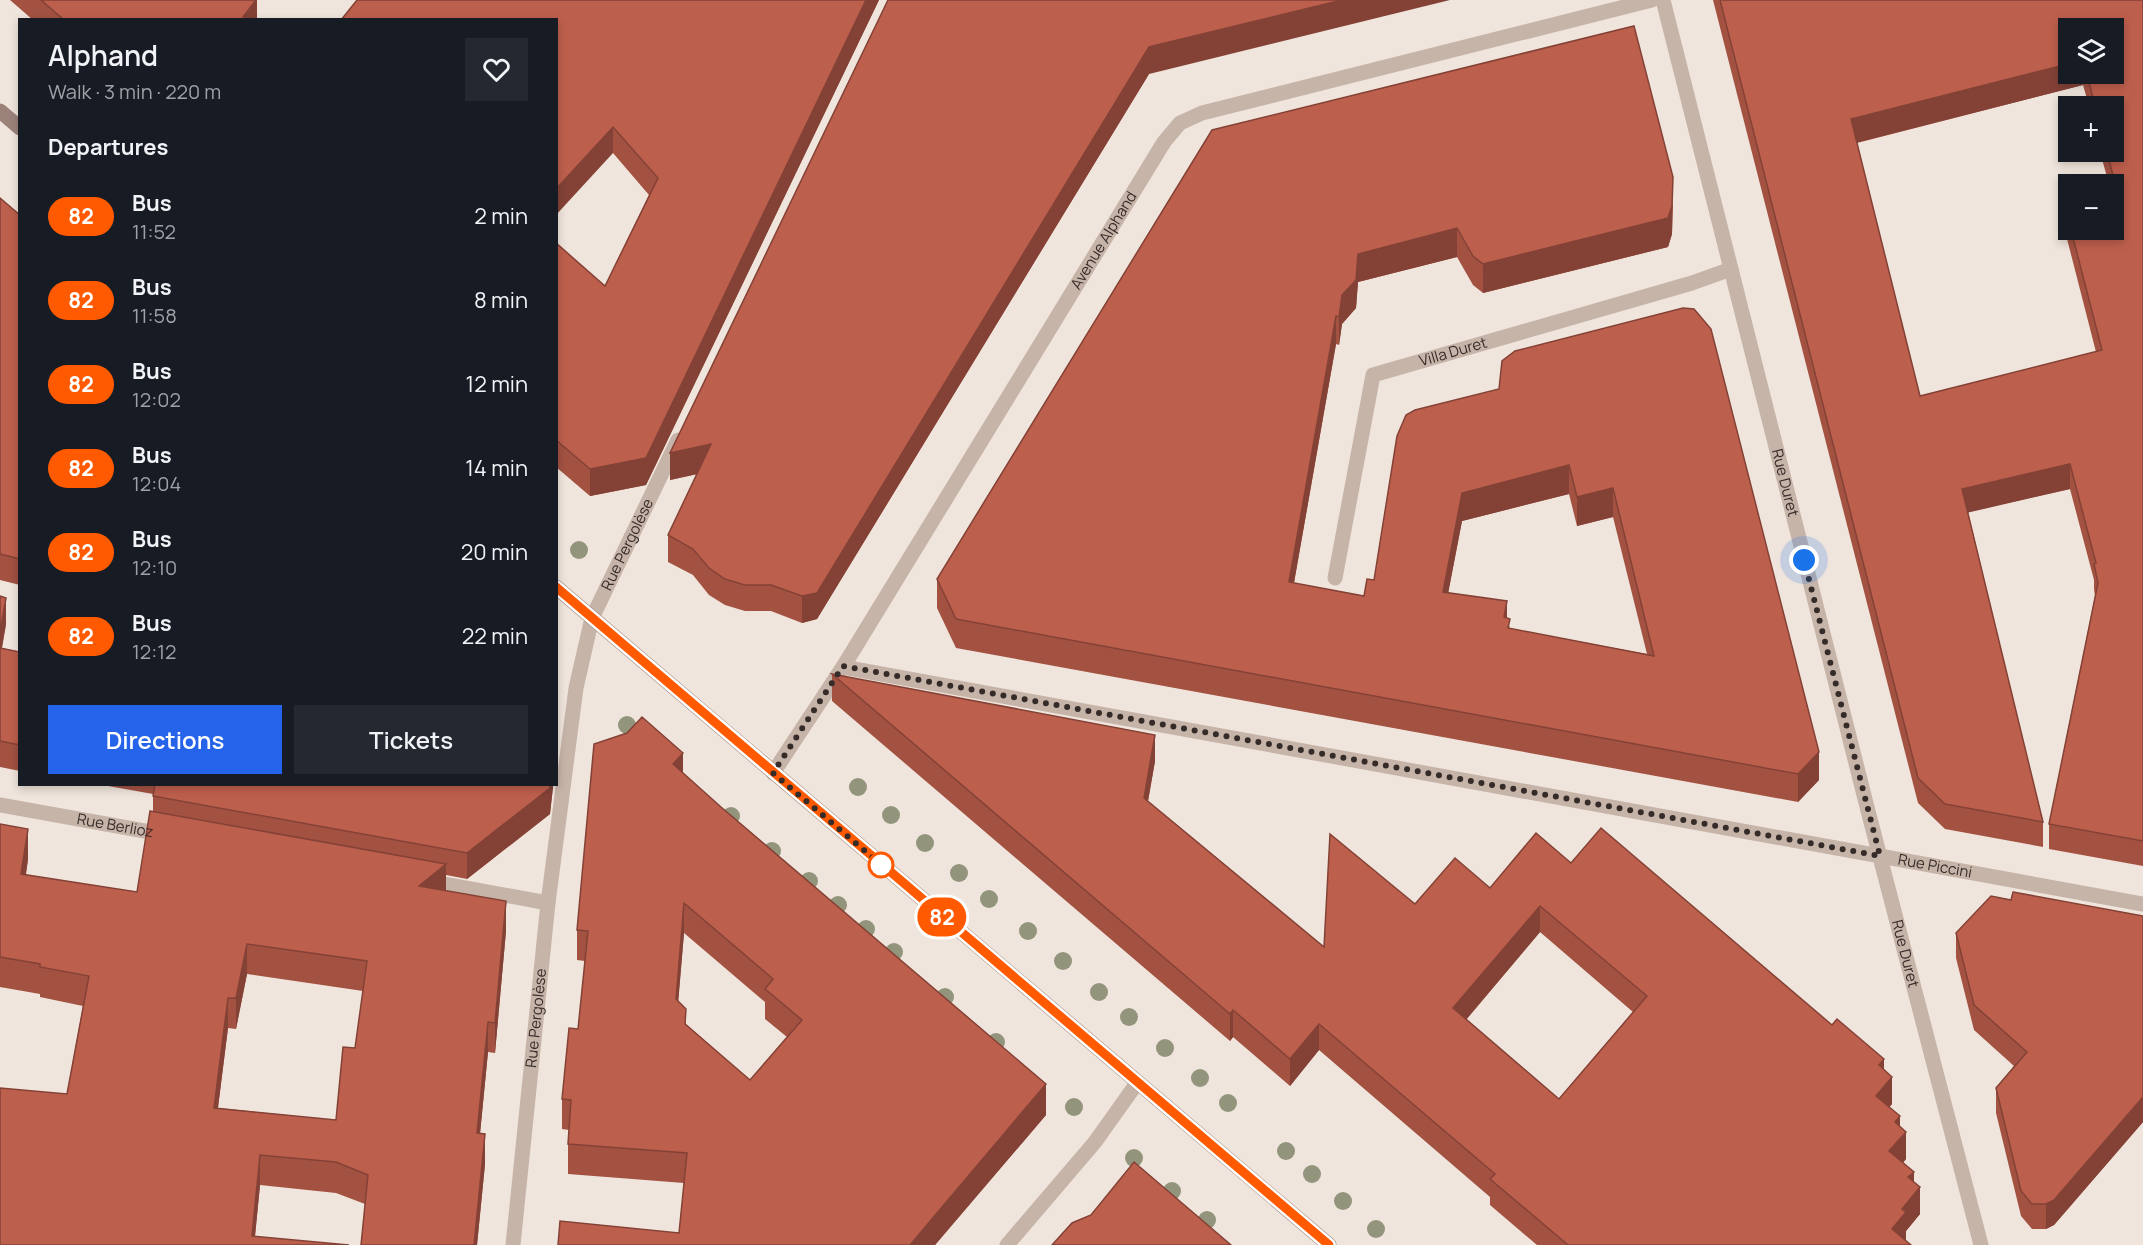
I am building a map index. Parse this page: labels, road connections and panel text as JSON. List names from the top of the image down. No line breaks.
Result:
{"streets":{"street":["Avenue Alphand","Villa Duret","Rue Duret","Rue Pergolèse","Rue Berlioz","Rue Piccini"]},"crossings":[["Avenue Alphand","Rue Piccini"],["Villa Duret","Rue Duret"],["Rue Duret","Rue Piccini"]],"lines":["bus line 82"],"page":{"on_map":"82","map_buttons":["+","−"],"heading":[["Alphand","Walk · 3 min · 220 m"],"Departures"],"list":[{"mark":"82","name":"Bus","note":"11:52","value":"2 min"},{"mark":"82","name":"Bus","note":"11:58","value":"8 min"},{"mark":"82","name":"Bus","note":"12:02","value":"12 min"},{"mark":"82","name":"Bus","note":"12:04","value":"14 min"},{"mark":"82","name":"Bus","note":"12:10","value":"20 min"},{"mark":"82","name":"Bus","note":"12:12","value":"22 min"}],"buttons":["Directions","Tickets"]}}
